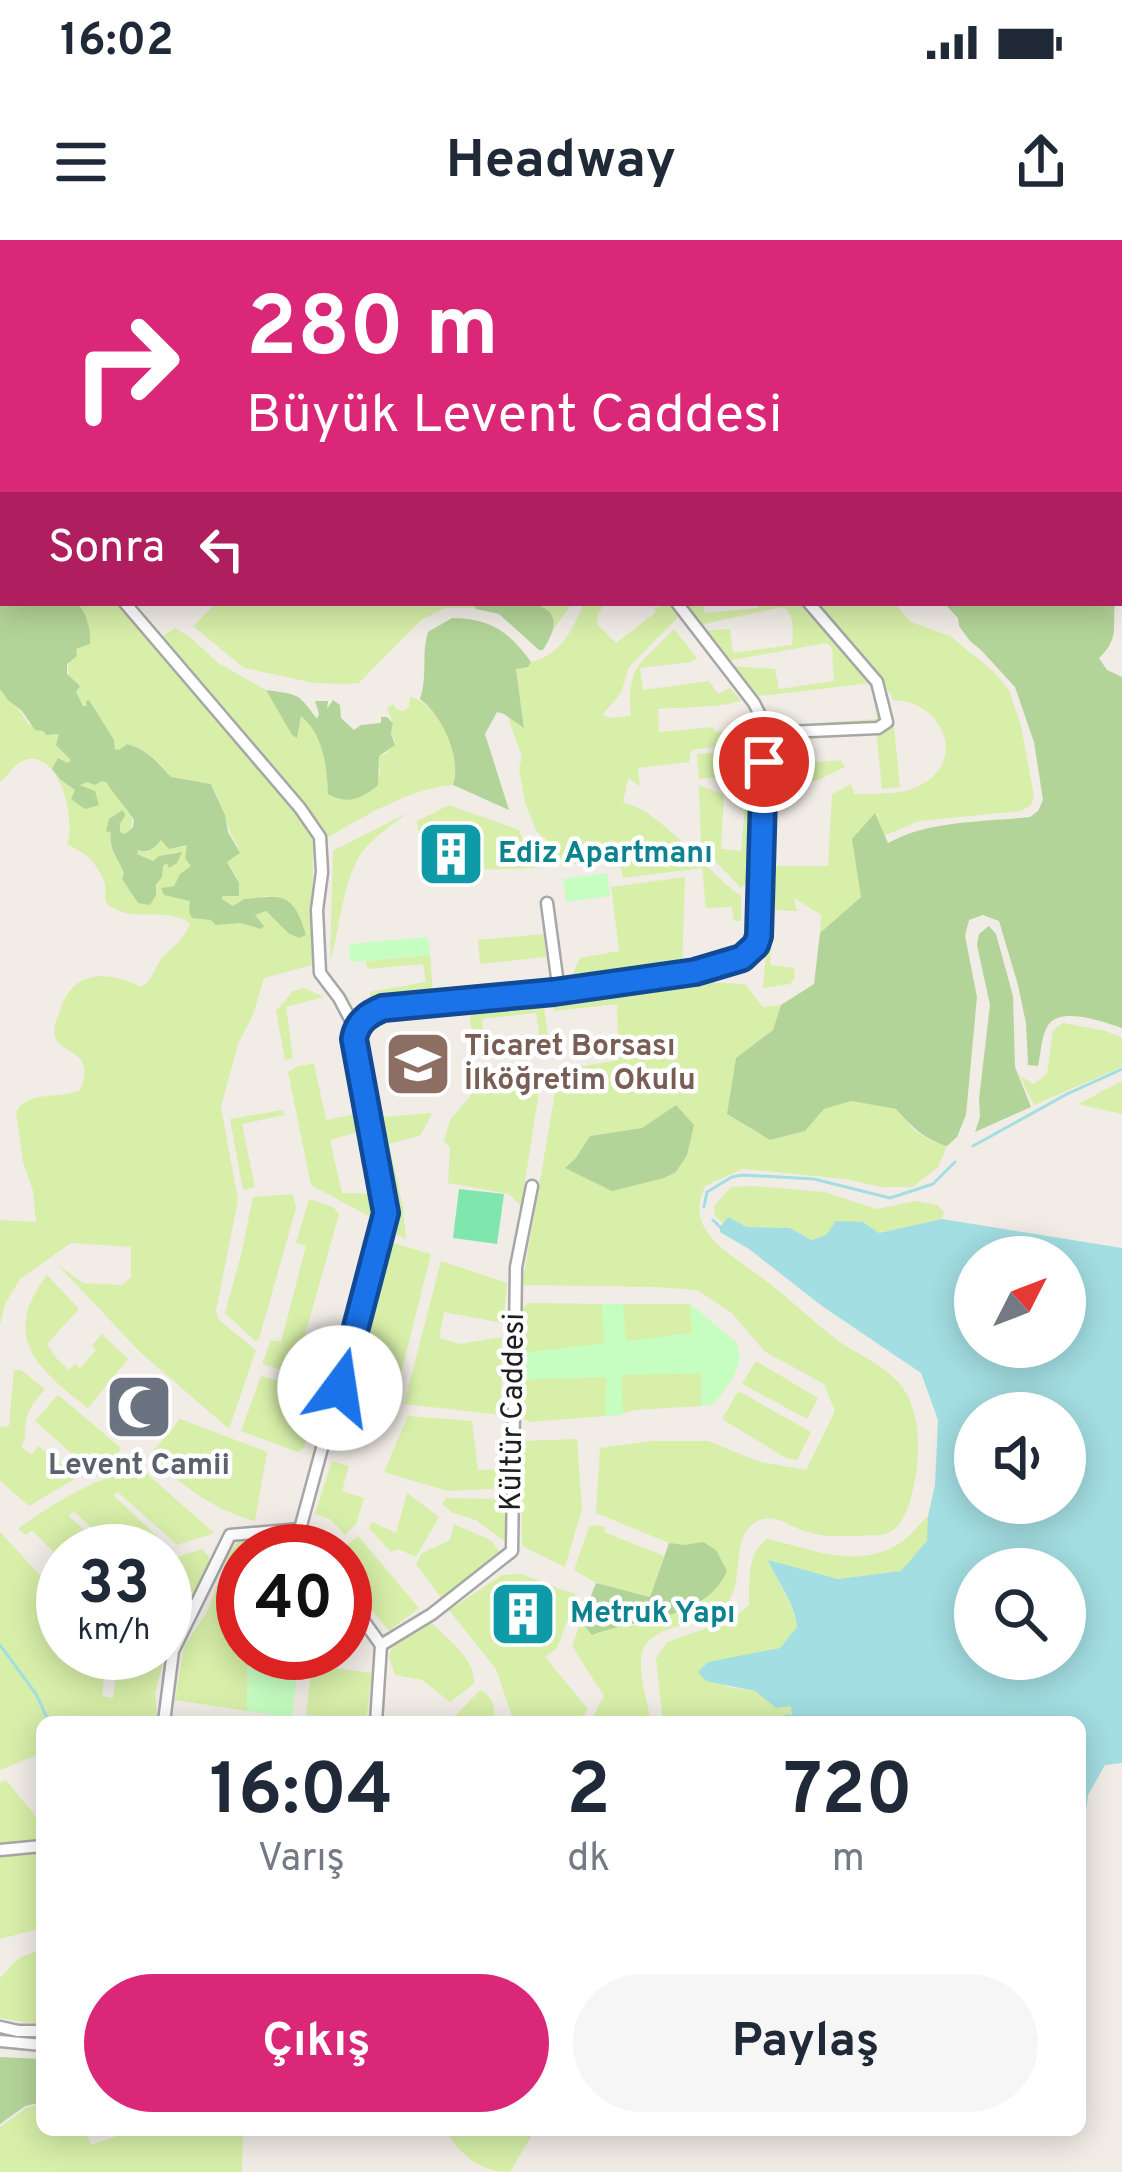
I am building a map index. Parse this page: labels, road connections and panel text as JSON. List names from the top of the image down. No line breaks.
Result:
{"streets":{"street":["Kültür Caddesi"]},"places":{"building":["Ediz Apartmanı","Metruk Yapı"],"school or university":["Ticaret Borsası İlköğretim Okulu"],"mosque":["Levent Camii"]},"north":"top right","page":{"status":"16:02","header":"Headway","turn":["280 m","Büyük Levent Caddesi"],"then":"Sonra","speed":"33 km/h","limit":"40","eta":["16:04","Varış","2","dk","720","m"],"buttons":["Çıkış","Paylaş"]}}
